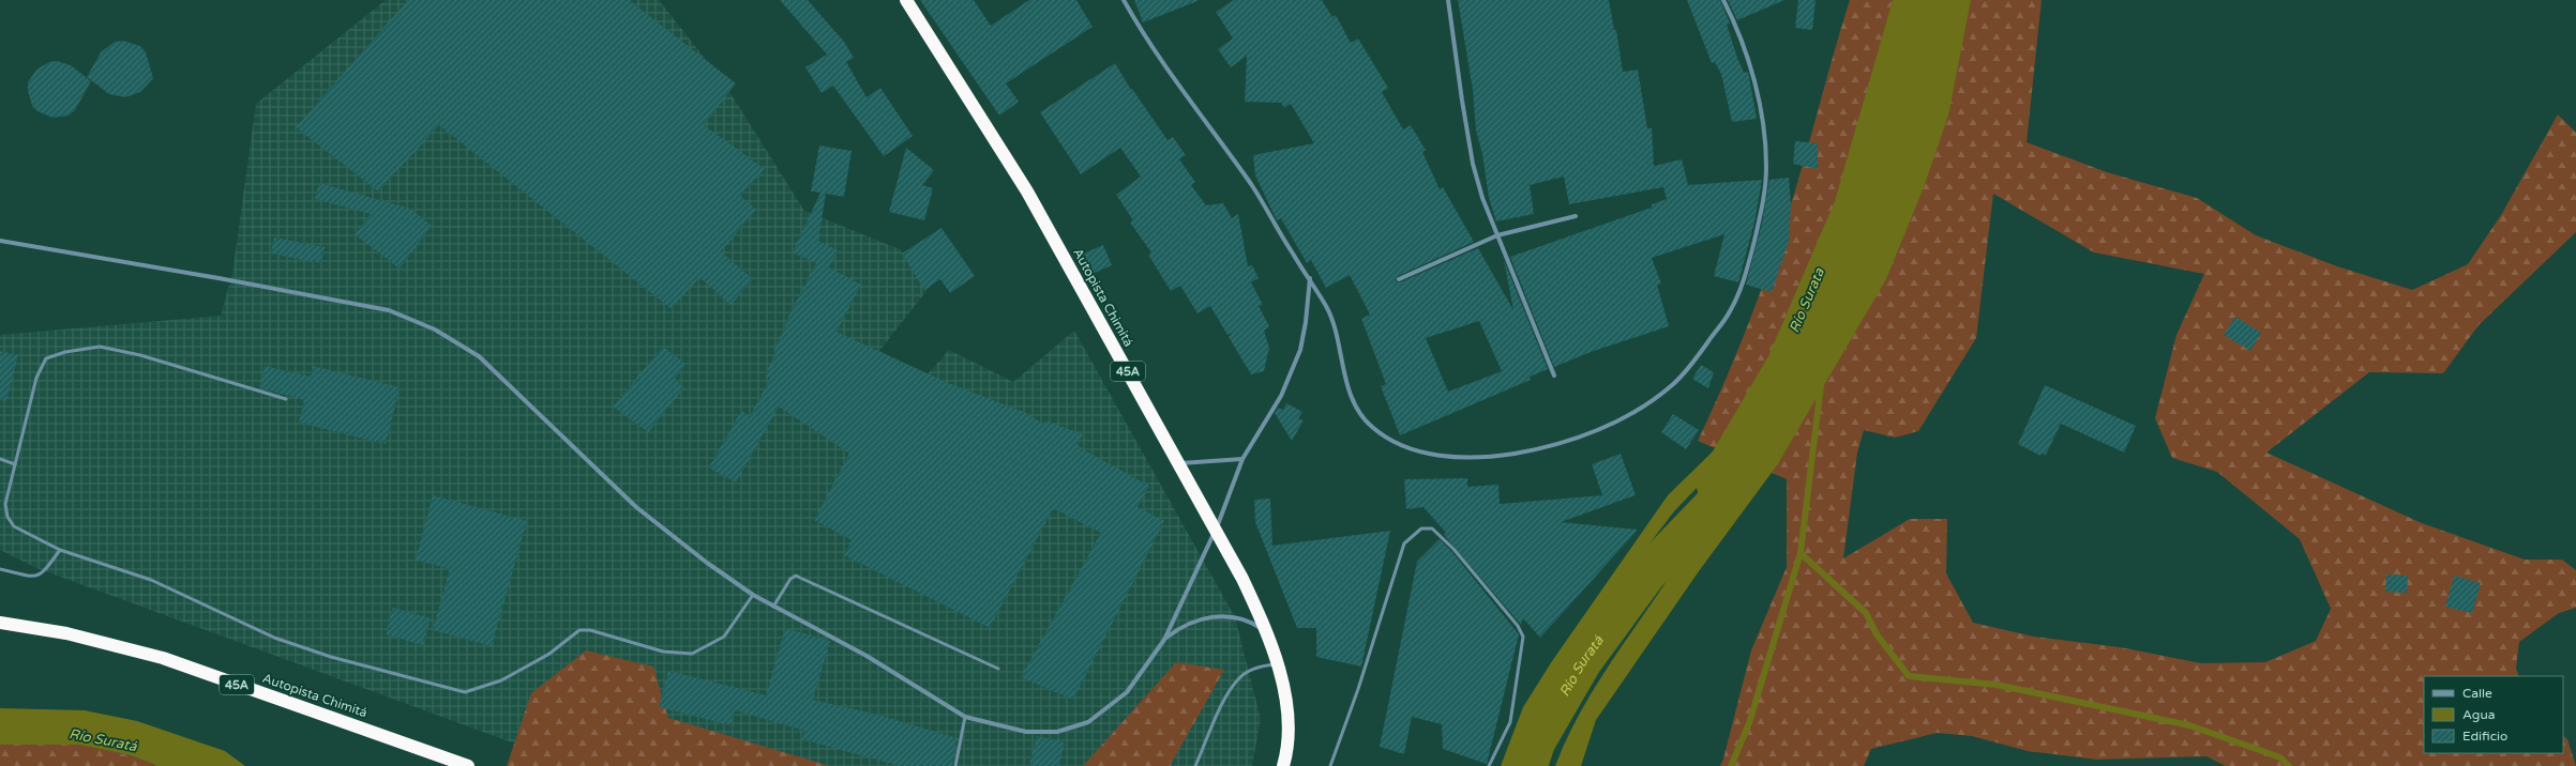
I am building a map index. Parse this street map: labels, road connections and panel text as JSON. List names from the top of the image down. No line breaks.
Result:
{"streets":{"highway":["Autopista Chimitá","45A"]},"water":["Río Surata","Río Suratá"],"legend":["Calle","Agua","Edificio"]}
